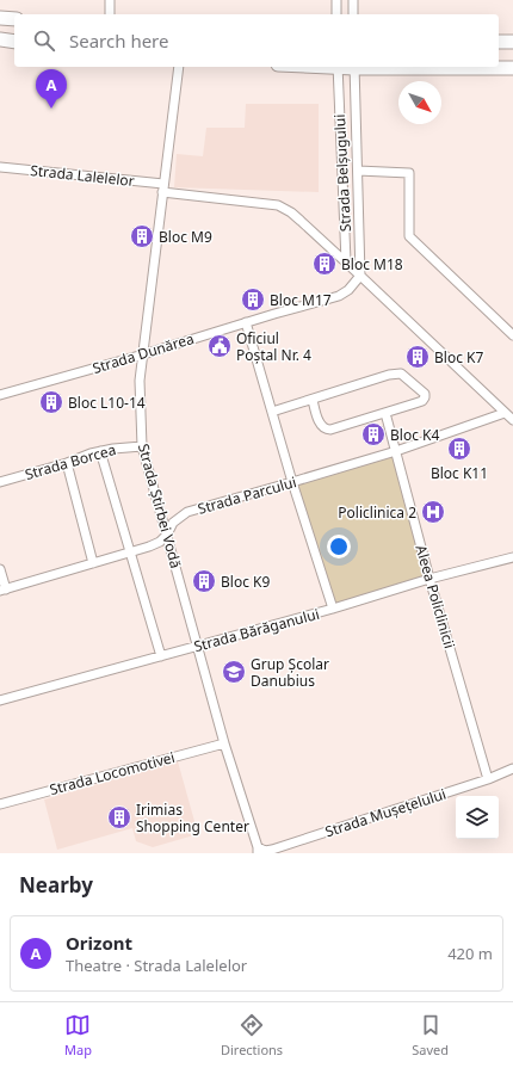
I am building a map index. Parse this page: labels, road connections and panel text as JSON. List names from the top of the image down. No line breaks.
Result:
{"streets":{"street":["Strada Belșugului","Strada Lalelelor","Strada Dunărea","Strada Borcea","Strada Parcului","Strada Știrbei Vodă","Aleea Policlinicii","Strada Bărăganului","Strada Locomotivei","Strada Mușețelului"]},"crossings":[["Strada Belșugului","Strada Lalelelor"],["Strada Belșugului","Strada Dunărea"],["Strada Lalelelor","Strada Știrbei Vodă"],["Strada Dunărea","Strada Știrbei Vodă"],["Strada Borcea","Strada Știrbei Vodă"],["Strada Parcului","Strada Știrbei Vodă"],["Strada Parcului","Aleea Policlinicii"],["Strada Știrbei Vodă","Strada Bărăganului"],["Strada Știrbei Vodă","Strada Locomotivei"],["Strada Știrbei Vodă","Strada Mușețelului"],["Aleea Policlinicii","Strada Bărăganului"],["Aleea Policlinicii","Strada Mușețelului"]],"places":{"building":["Bloc M9","Bloc M18","Bloc M17","Bloc K7","Bloc L10-14","Bloc K4","Bloc K11","Bloc K9","Irimias Shopping Center"],"public building":["Oficiul Poștal Nr. 4"],"hospital":["Policlinica 2"],"school or university":["Grup Școlar Danubius"]},"north":"bottom right","page":{"search":"Search here","pins":"A","heading":"Nearby","list":[{"mark":"A","name":"Orizont","note":"Theatre · Strada Lalelelor","value":"420 m"}],"nav":["Map","Directions","Saved"]}}
